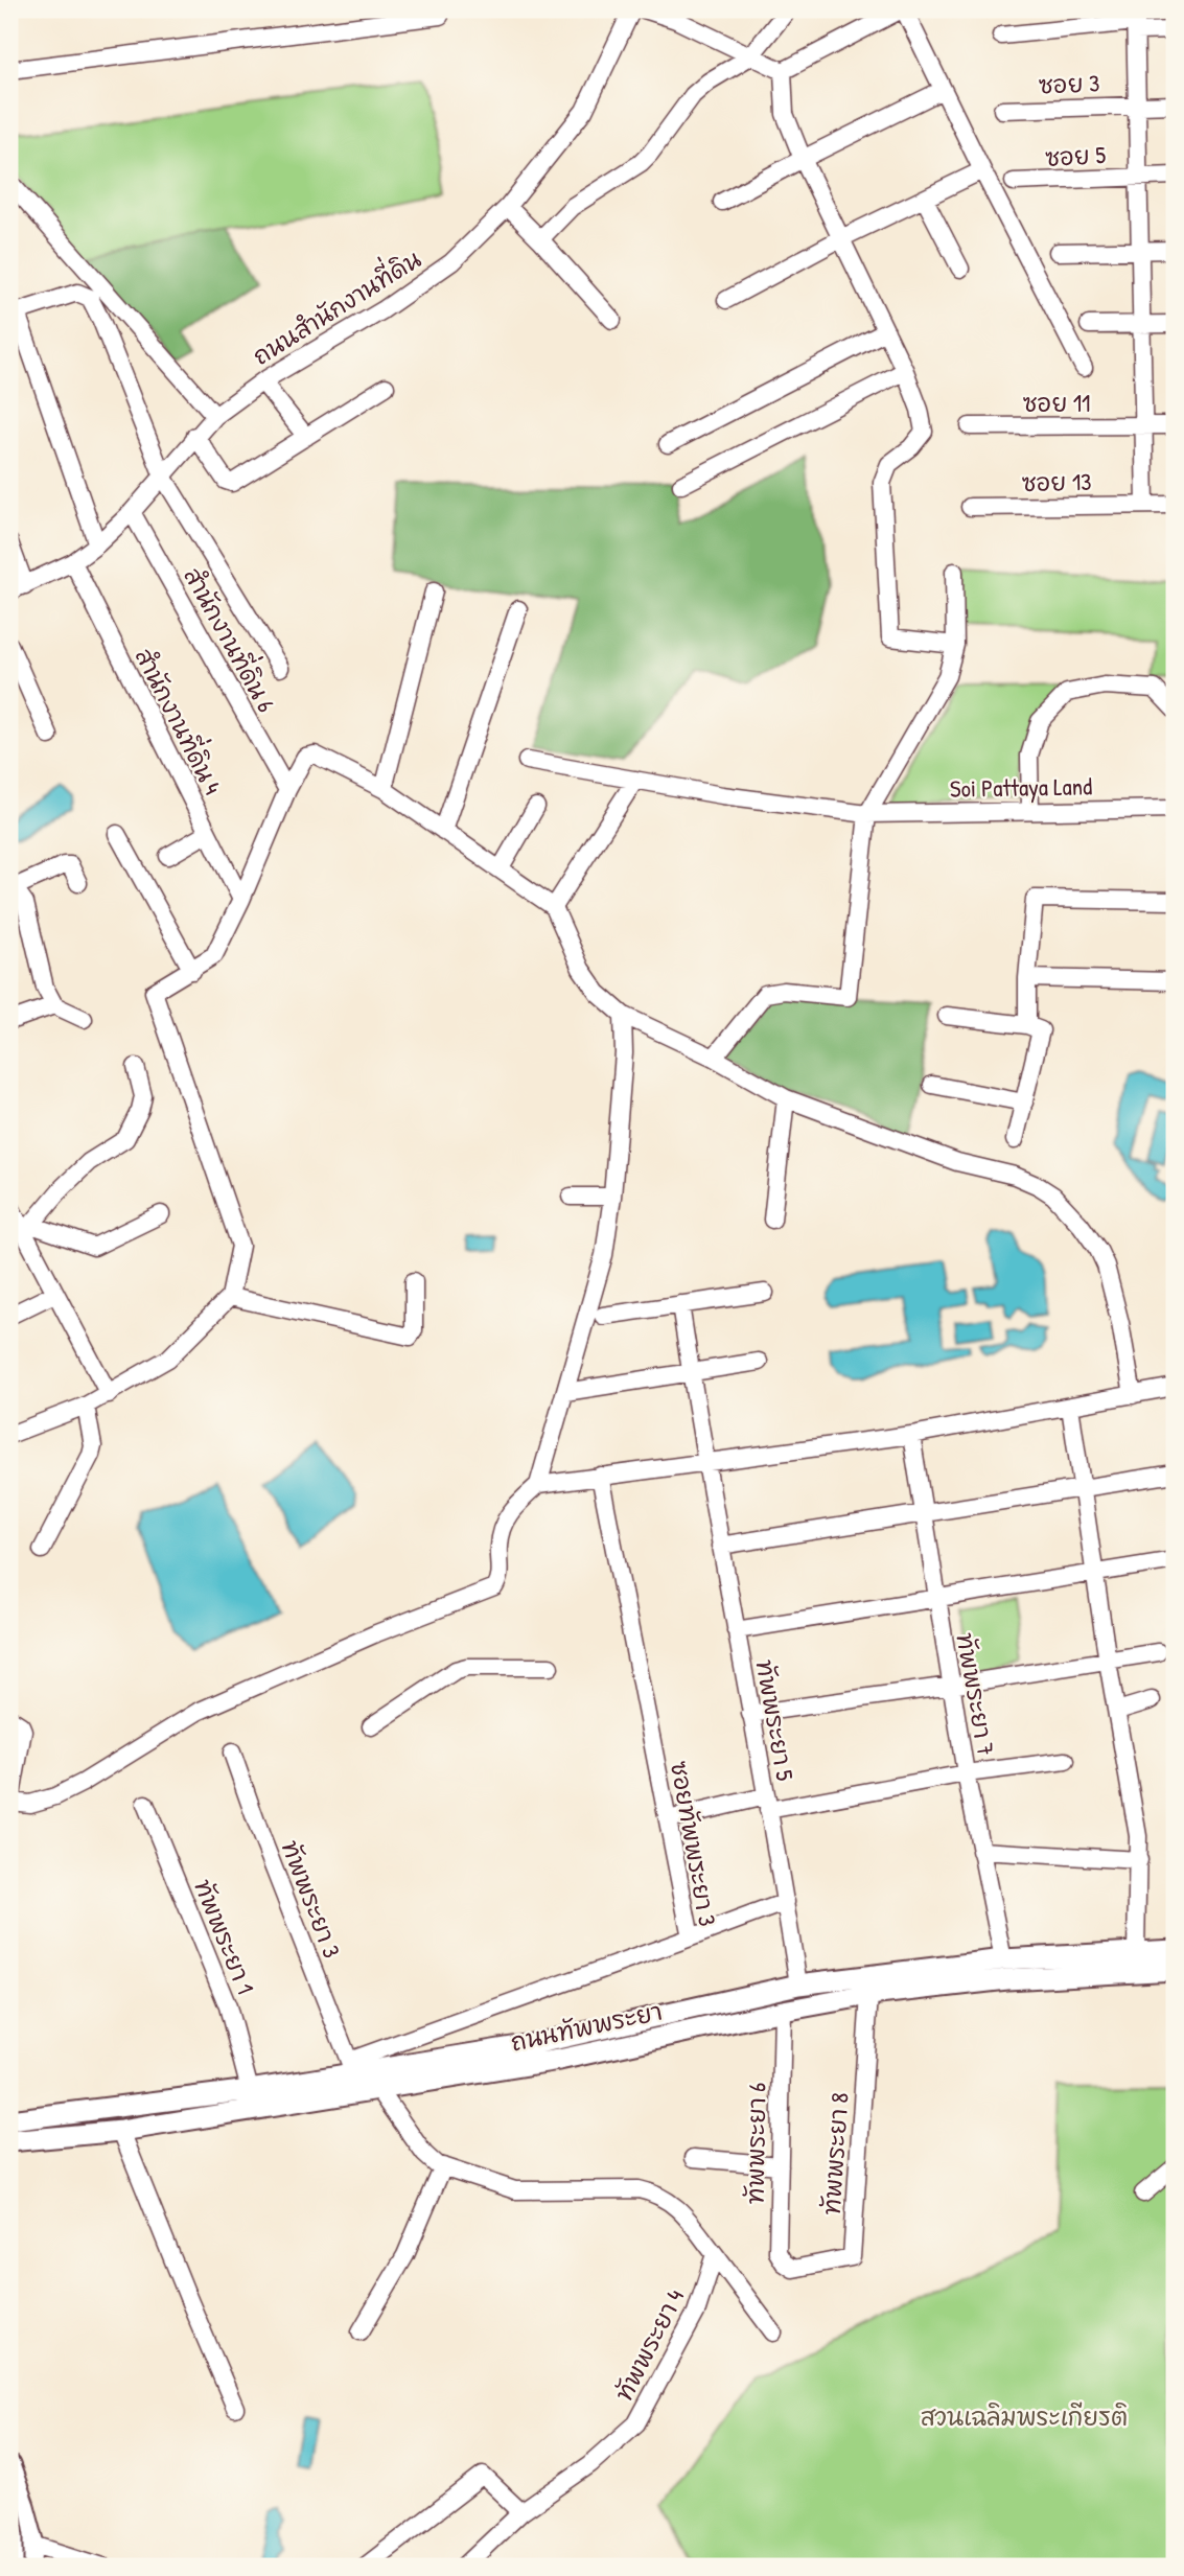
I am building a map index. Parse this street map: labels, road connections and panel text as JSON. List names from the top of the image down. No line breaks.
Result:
{"streets":{"main road":["ถนนทัพพระยา"],"street":["ซอย 3","ซอย 5","ถนนสำนักงานที่ดิน","ซอย 11","ซอย 13","สำนักงานที่ดิน 6","สำนักงานที่ดิน 4","Soi Pattaya Land","ทัพพระยา 7","ทัพพระยา 5","ซอยทัพพระยา 3","ทัพพระยา 3","ทัพพระยา 1","ทัพพระยา 6","ทัพพระยา 8","ทัพพระยา 4"]},"crossings":[["ถนนสำนักงานที่ดิน","สำนักงานที่ดิน 6"],["ถนนสำนักงานที่ดิน","สำนักงานที่ดิน 4"],["ทัพพระยา 7","ถนนทัพพระยา"],["ทัพพระยา 5","ถนนทัพพระยา"],["ซอยทัพพระยา 3","ทัพพระยา 3"],["ซอยทัพพระยา 3","ถนนทัพพระยา"],["ทัพพระยา 3","ถนนทัพพระยา"],["ทัพพระยา 1","ถนนทัพพระยา"],["ถนนทัพพระยา","ทัพพระยา 6"],["ถนนทัพพระยา","ทัพพระยา 8"],["ทัพพระยา 6","ทัพพระยา 8"]],"parks":["สวนเฉลิมพระเกียรติ"]}
